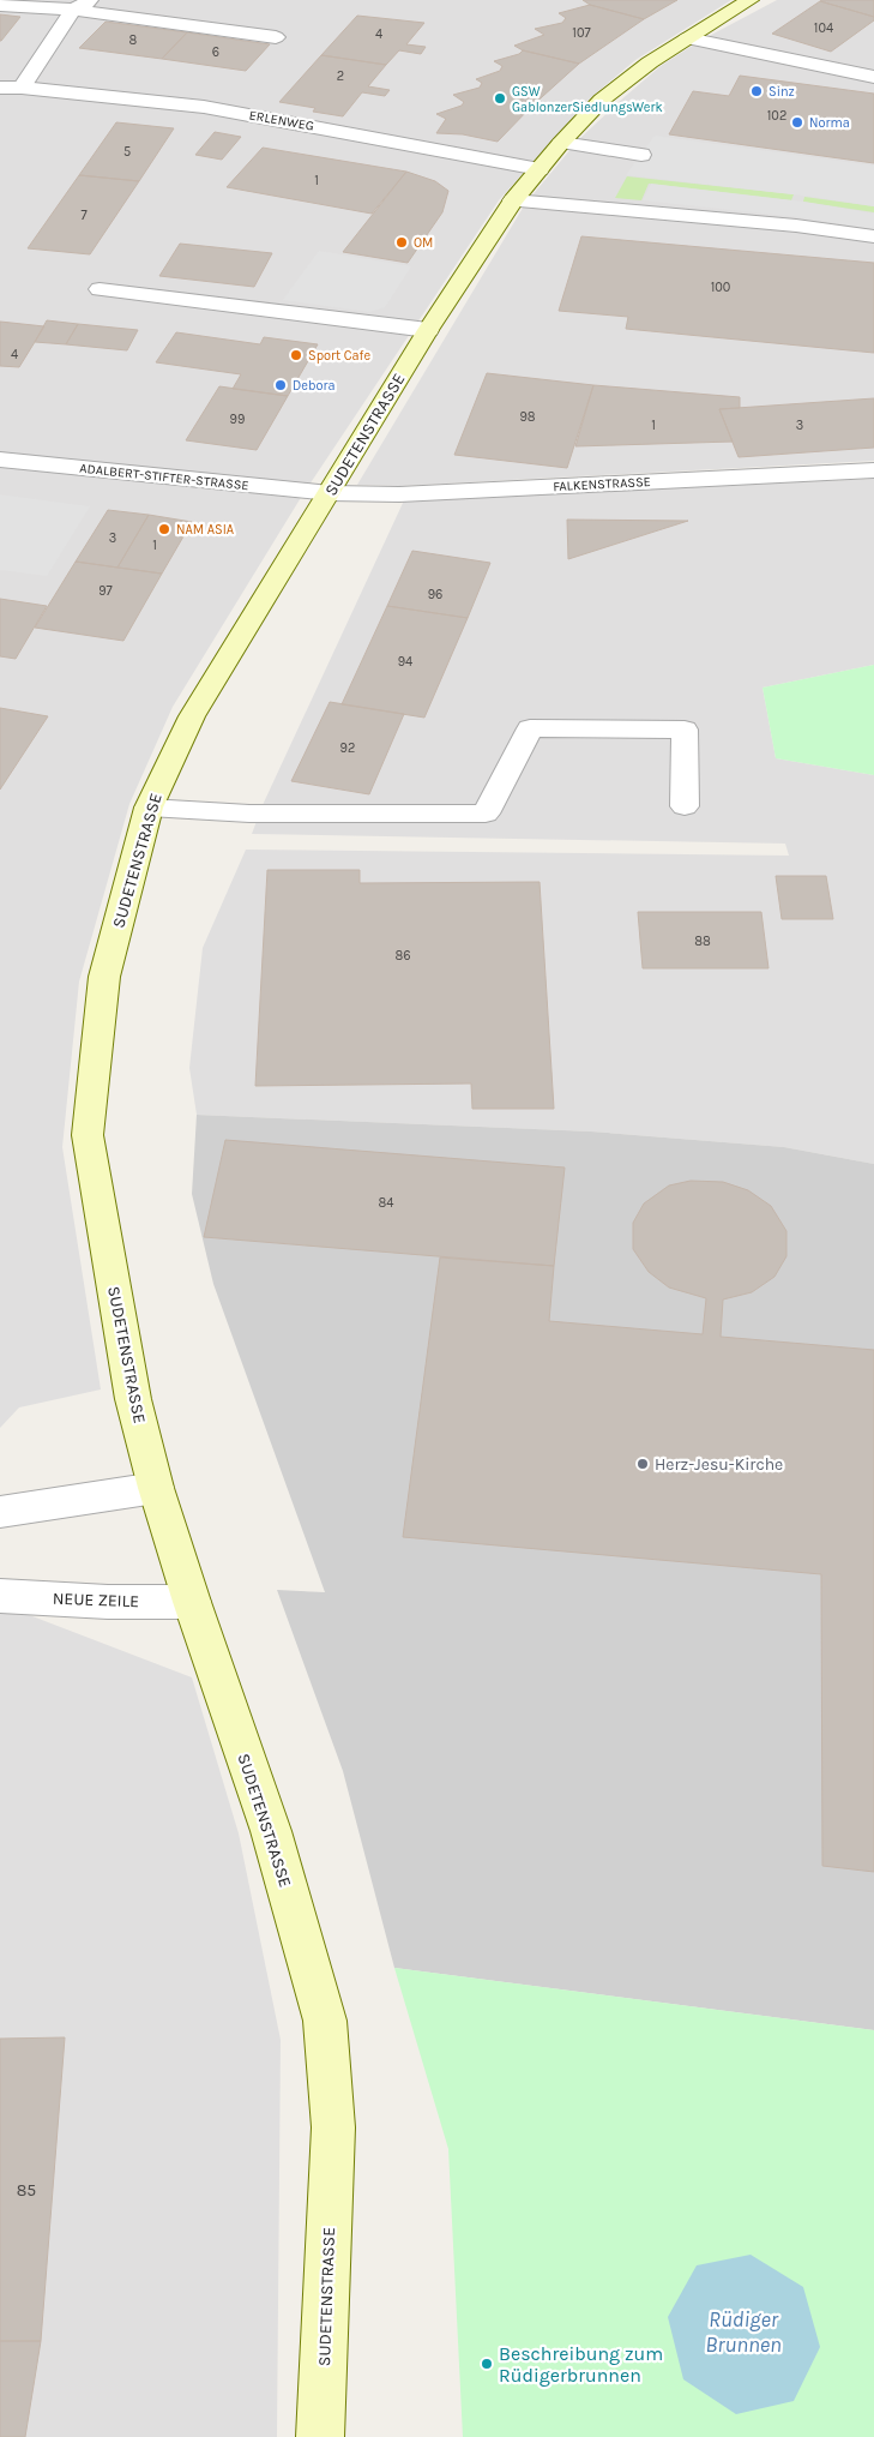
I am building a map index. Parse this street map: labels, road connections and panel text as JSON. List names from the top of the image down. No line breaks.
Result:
{"streets":{"street":["ERLENWEG","SUDETENSTRASSE","ADALBERT-STIFTER-STRASSE","FALKENSTRASSE","NEUE ZEILE"]},"crossings":[["ERLENWEG","SUDETENSTRASSE"],["SUDETENSTRASSE","ADALBERT-STIFTER-STRASSE"],["SUDETENSTRASSE","FALKENSTRASSE"],["SUDETENSTRASSE","NEUE ZEILE"],["ADALBERT-STIFTER-STRASSE","FALKENSTRASSE"]],"water":["Rüdiger Brunnen"],"places":["Sinz","GSW GablonzerSiedlungsWerk","Norma","OM","Sport Cafe","Debora","NAM ASIA","Herz-Jesu-Kirche","Beschreibung zum Rüdigerbrunnen"],"house_numbers":["104","107","4","8","6","2","102","5","1","7","100","4","98","99","1","3","3","1","97","96","94","92","88","86","84","85"]}
